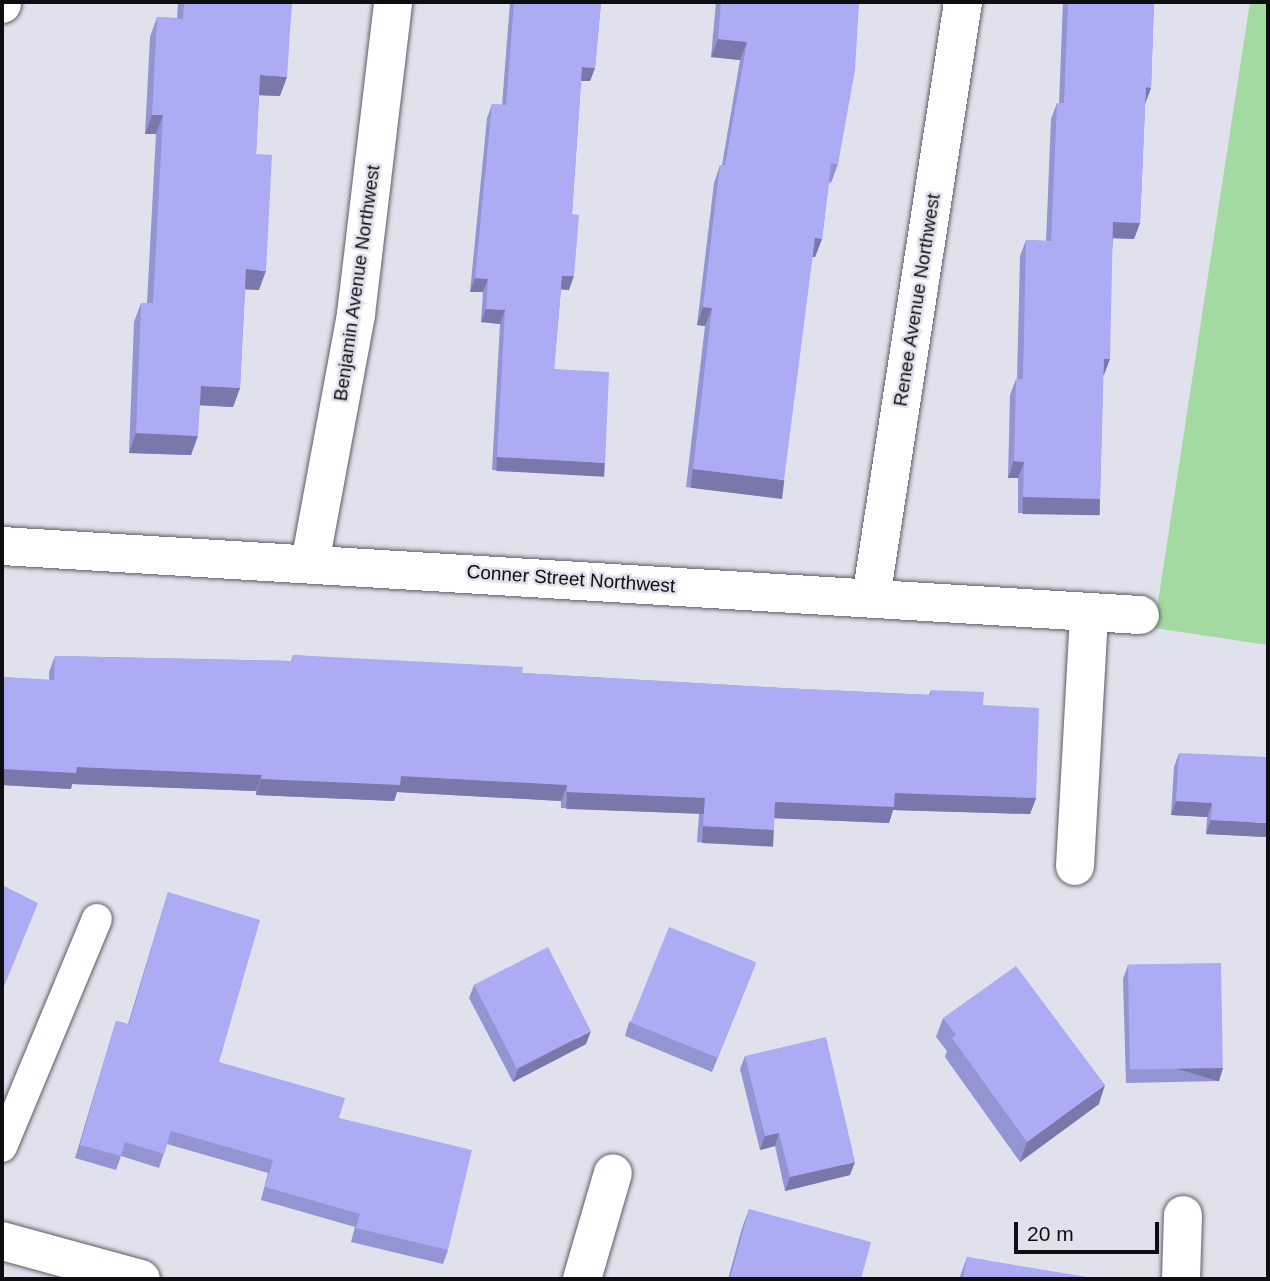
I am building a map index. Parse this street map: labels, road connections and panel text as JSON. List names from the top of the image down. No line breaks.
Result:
{"streets":{"street":["Benjamin Avenue Northwest","Renee Avenue Northwest","Conner Street Northwest"]},"crossings":[["Benjamin Avenue Northwest","Conner Street Northwest"],["Renee Avenue Northwest","Conner Street Northwest"]],"scale_bar":"20 m"}
